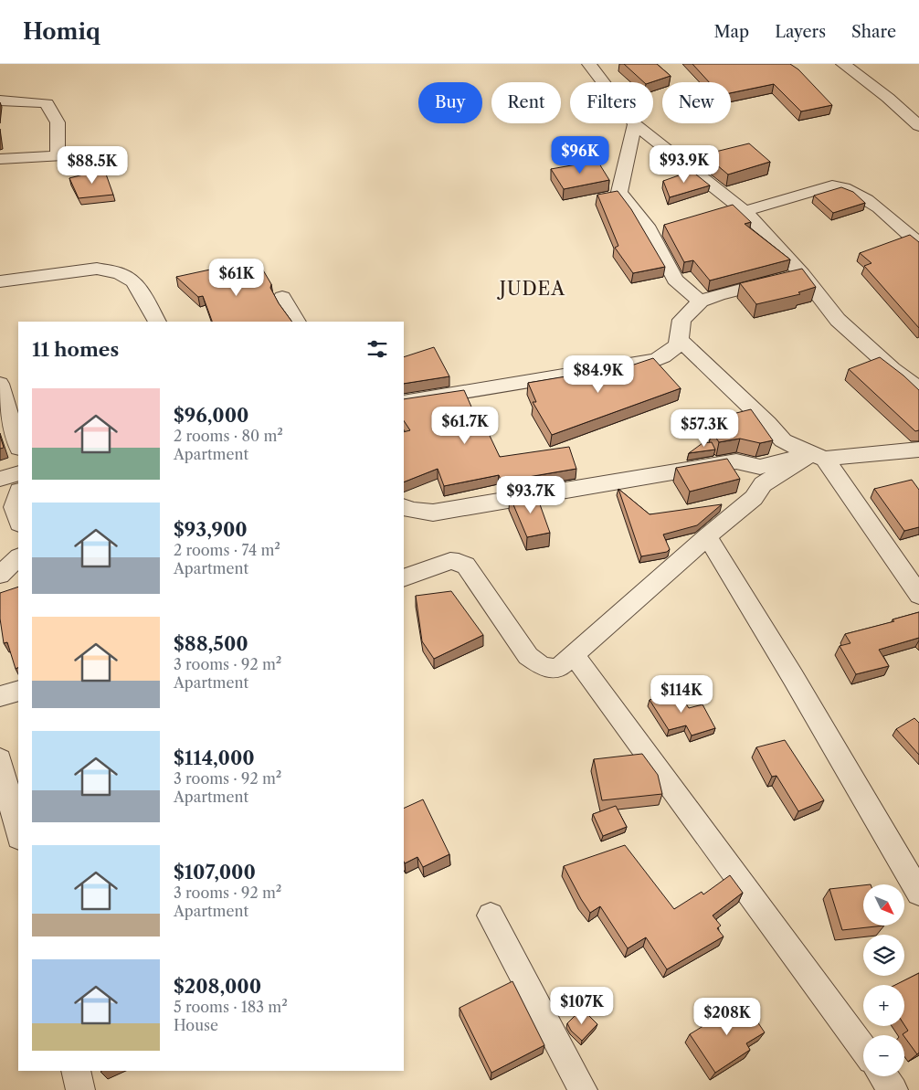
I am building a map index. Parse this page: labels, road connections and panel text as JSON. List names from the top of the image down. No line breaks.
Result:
{"districts":["JUDEA"],"north":"bottom right","page":{"header":"Homiq","nav":["Map","Layers","Share"],"chip":["Buy","Rent","Filters","New"],"price":["$96K","$93.9K","$88.5K","$61K","$84.9K","$61.7K","$57.3K","$93.7K","$114K","$107K","$208K"],"heading":"11 homes","list":[{"name":"$96,000","note":"2 rooms · 80 m² · Apartment"},{"name":"$93,900","note":"2 rooms · 74 m² · Apartment"},{"name":"$88,500","note":"3 rooms · 92 m² · Apartment"},{"name":"$114,000","note":"3 rooms · 92 m² · Apartment"},{"name":"$107,000","note":"3 rooms · 92 m² · Apartment"},{"name":"$208,000","note":"5 rooms · 183 m² · House"}],"map_buttons":["+","−"]}}
